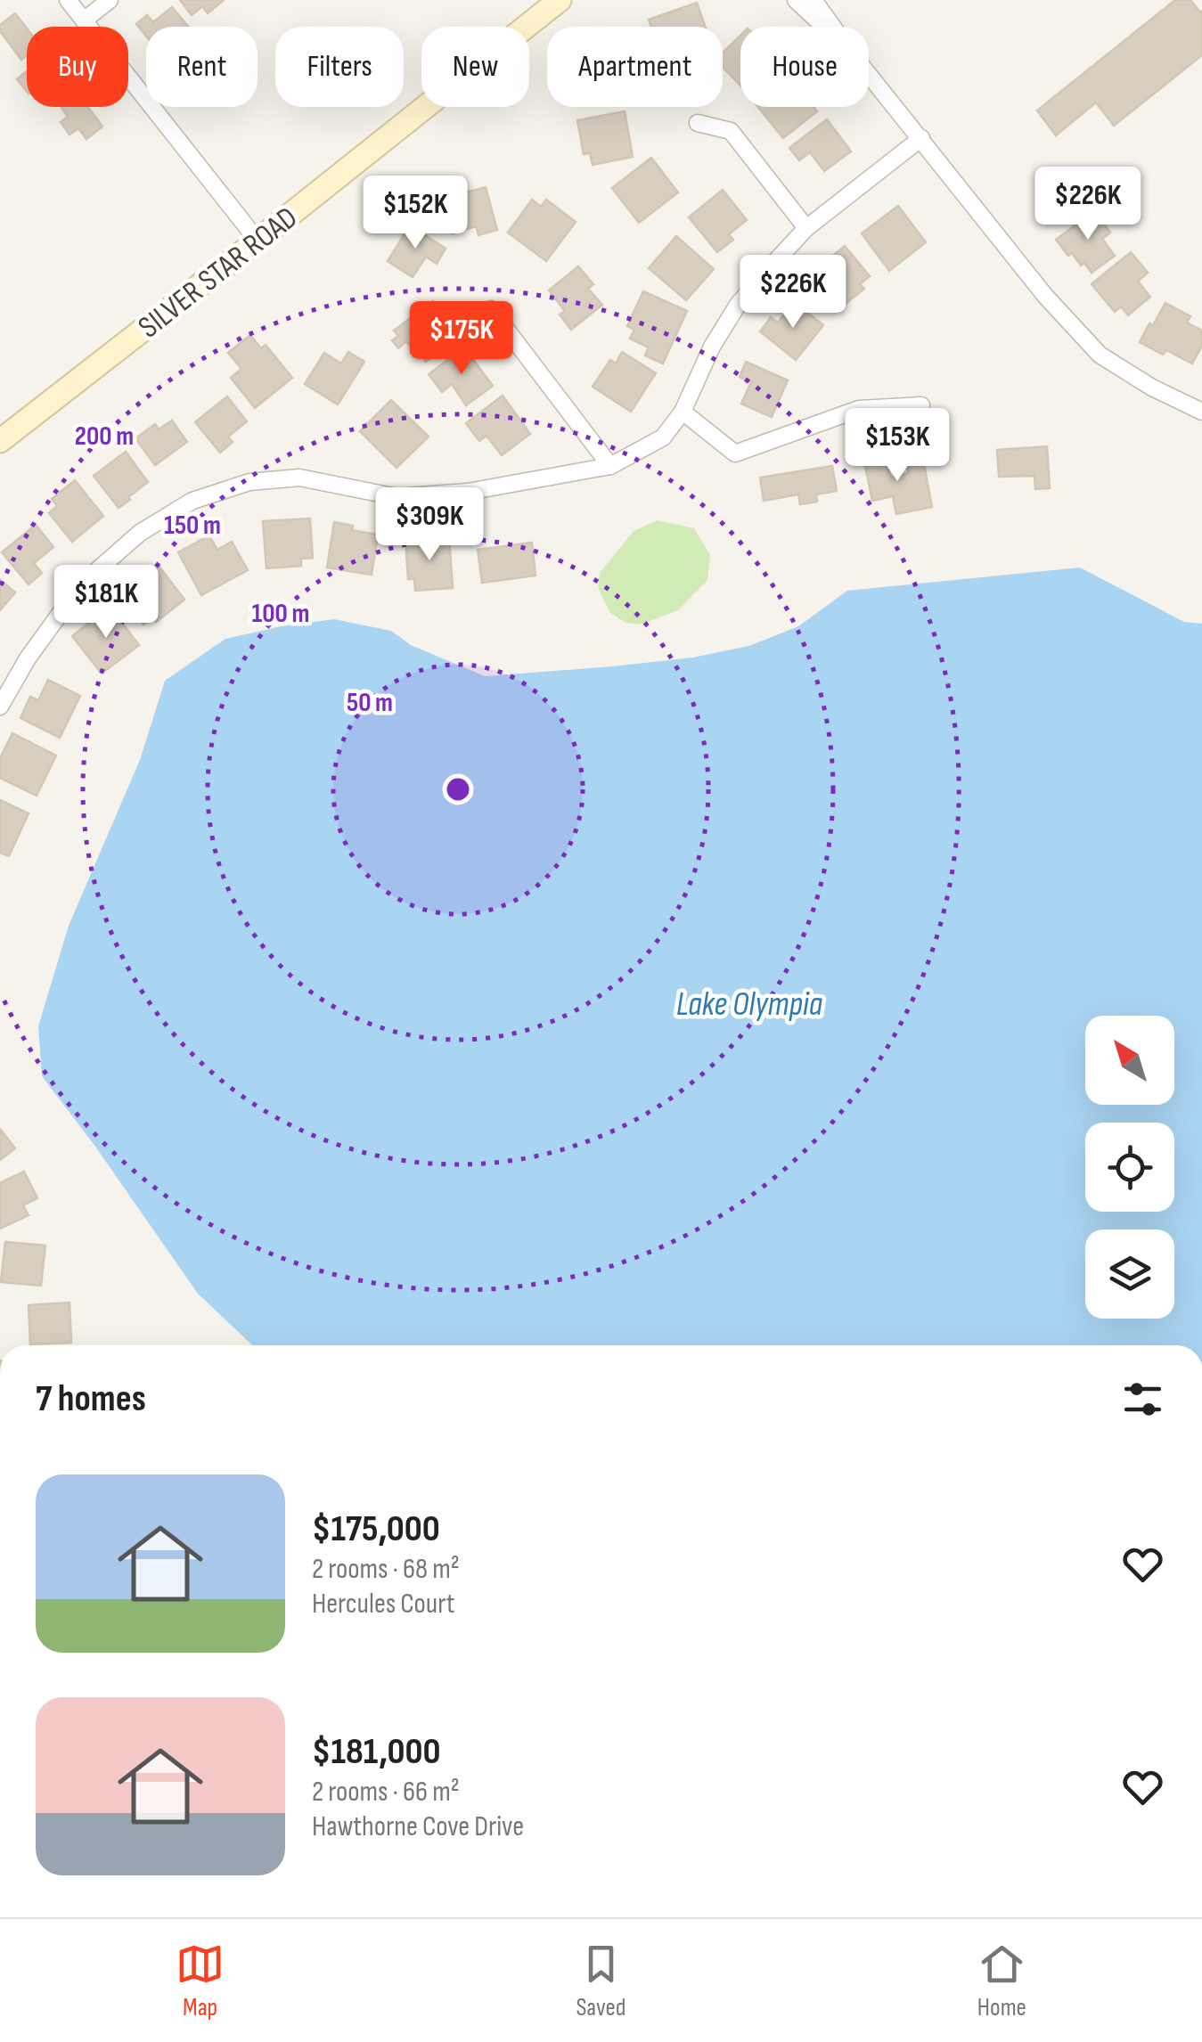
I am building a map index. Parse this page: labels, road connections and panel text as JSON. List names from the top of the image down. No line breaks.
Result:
{"streets":{"main road":["SILVER STAR ROAD"]},"water":["Lake Olympia"],"north":"top left","page":{"chip":["Buy","Rent","Filters","New","Apartment","House"],"price":["$226K","$152K","$226K","$175K","$153K","$309K","$181K"],"heading":"7 homes","list":[{"name":"$175,000","note":"2 rooms · 68 m² · Hercules Court"},{"name":"$181,000","note":"2 rooms · 66 m² · Hawthorne Cove Drive"}],"tabs":["Map","Saved","Home"]},"rings":["200 m","150 m","100 m","50 m"]}
